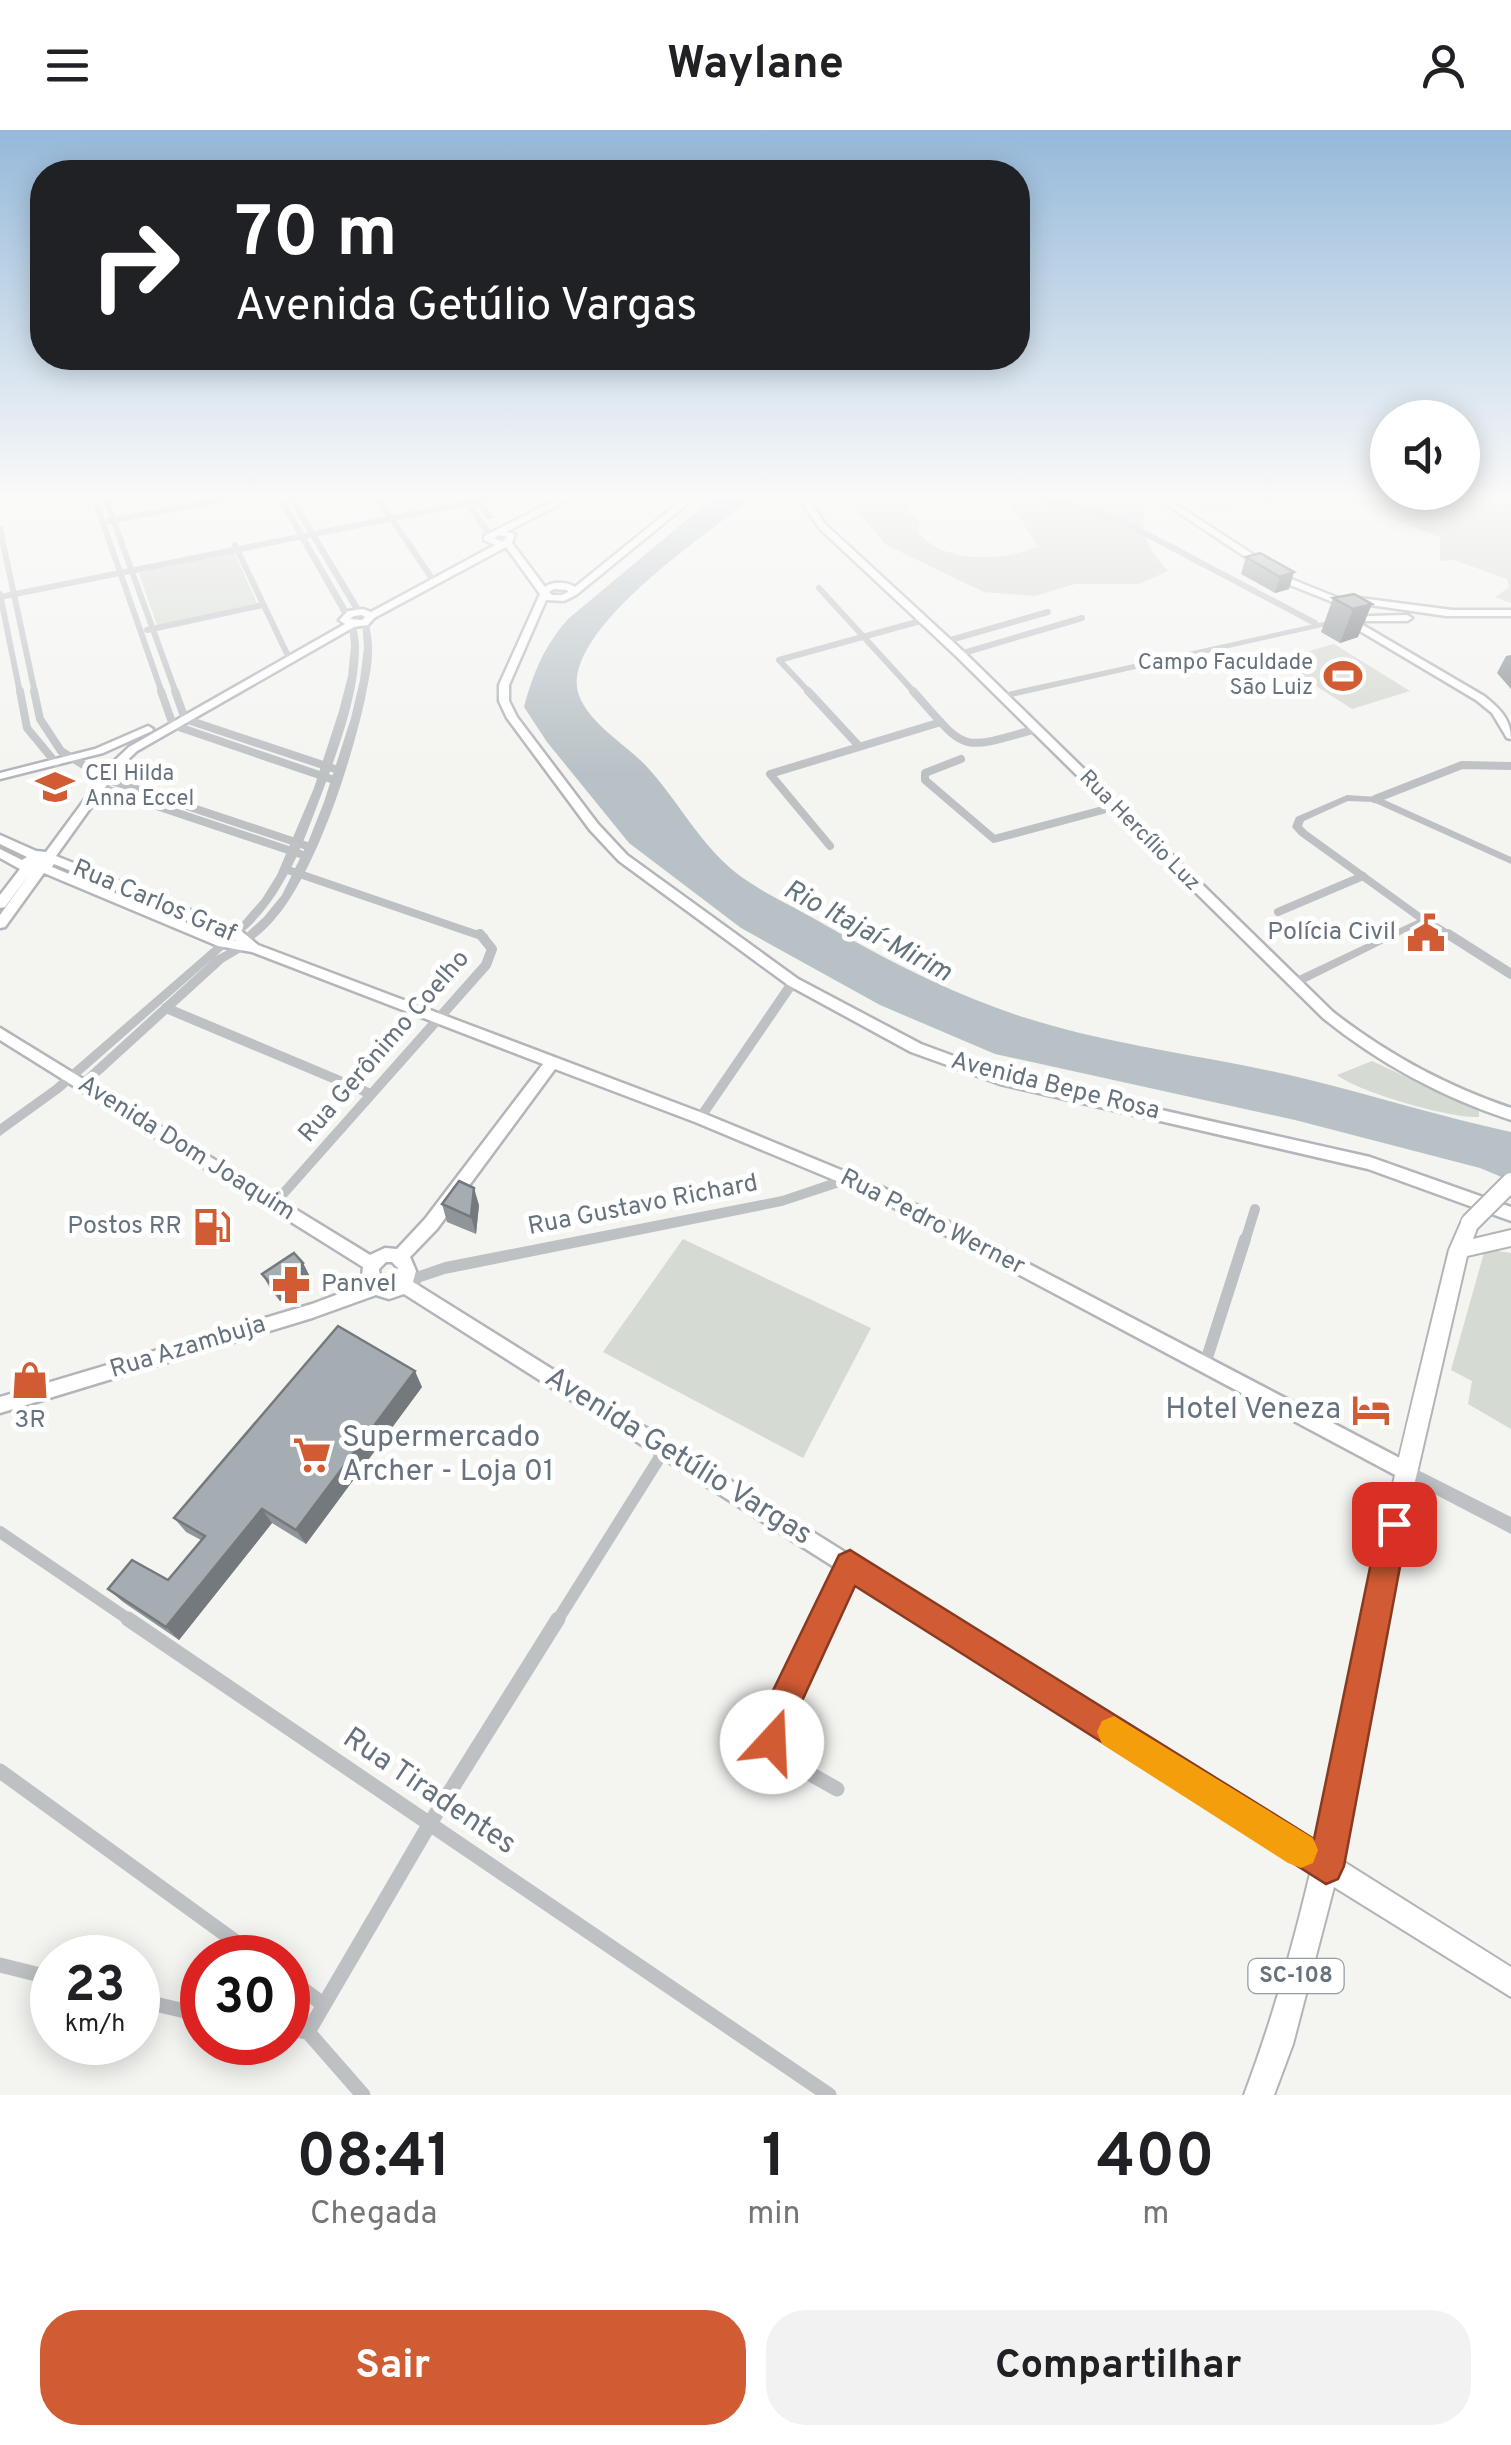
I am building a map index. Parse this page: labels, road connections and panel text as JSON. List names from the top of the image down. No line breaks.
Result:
{"streets":{"main road":["Rua Hercílio Luz","Rua Carlos Graf","Avenida Bepe Rosa","Avenida Dom Joaquim","Rua Pedro Werner","Rua Azambuja","Avenida Getúlio Vargas","SC-108"],"street":["Rua Gerônimo Coelho","Rua Gustavo Richard","Rua Tiradentes"]},"crossings":[["Rua Carlos Graf","Rua Gerônimo Coelho"],["Rua Carlos Graf","Rua Pedro Werner"],["Rua Gerônimo Coelho","Avenida Dom Joaquim"],["Rua Gerônimo Coelho","Rua Pedro Werner"],["Avenida Dom Joaquim","Rua Gustavo Richard"],["Avenida Dom Joaquim","Rua Azambuja"],["Avenida Dom Joaquim","Avenida Getúlio Vargas"],["Rua Gustavo Richard","Rua Pedro Werner"],["Rua Gustavo Richard","Rua Azambuja"],["Rua Gustavo Richard","Avenida Getúlio Vargas"],["Rua Pedro Werner","SC-108"],["Rua Azambuja","Avenida Getúlio Vargas"],["Avenida Getúlio Vargas","SC-108"]],"water":["Rio Itajaí-Mirim"],"places":{"sports":["Campo Faculdade São Luiz"],"school or university":["CEI Hilda Anna Eccel"],"public building":["Polícia Civil"],"fuel station":["Postos RR"],"pharmacy":["Panvel"],"shop":["3R"],"hotel":["Hotel Veneza"],"supermarket":["Supermercado Archer - Loja 01"]},"page":{"header":"Waylane","turn":["70 m","Avenida Getúlio Vargas"],"speed":"23 km/h","limit":"30","eta":["08:41","Chegada","1","min","400","m"],"buttons":["Sair","Compartilhar"]}}
